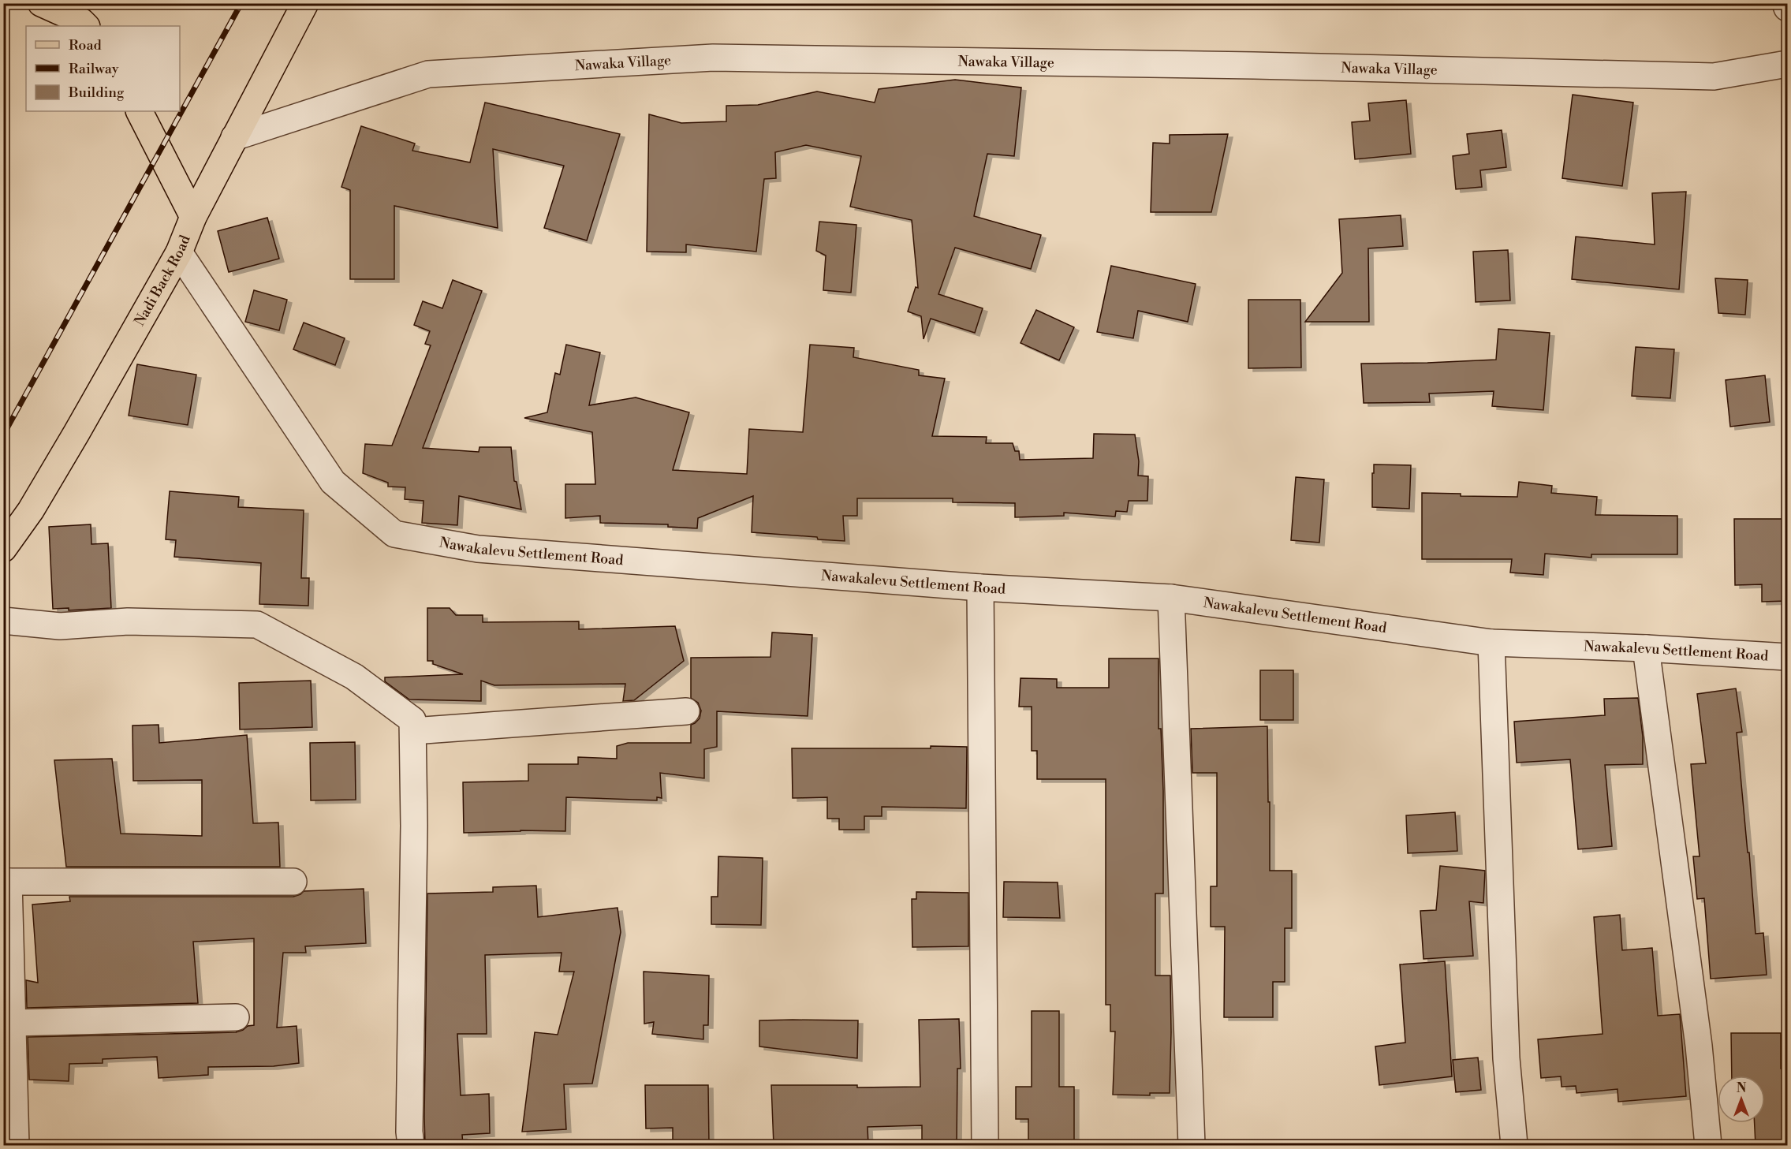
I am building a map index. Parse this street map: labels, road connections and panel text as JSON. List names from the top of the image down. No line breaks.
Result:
{"streets":{"main road":["Nadi Back Road"],"street":["Nawaka Village","Nawakalevu Settlement Road"]},"crossings":[["Nawaka Village","Nadi Back Road"],["Nadi Back Road","Nawakalevu Settlement Road"]],"legend":["Road","Railway","Building"],"north":"top"}
